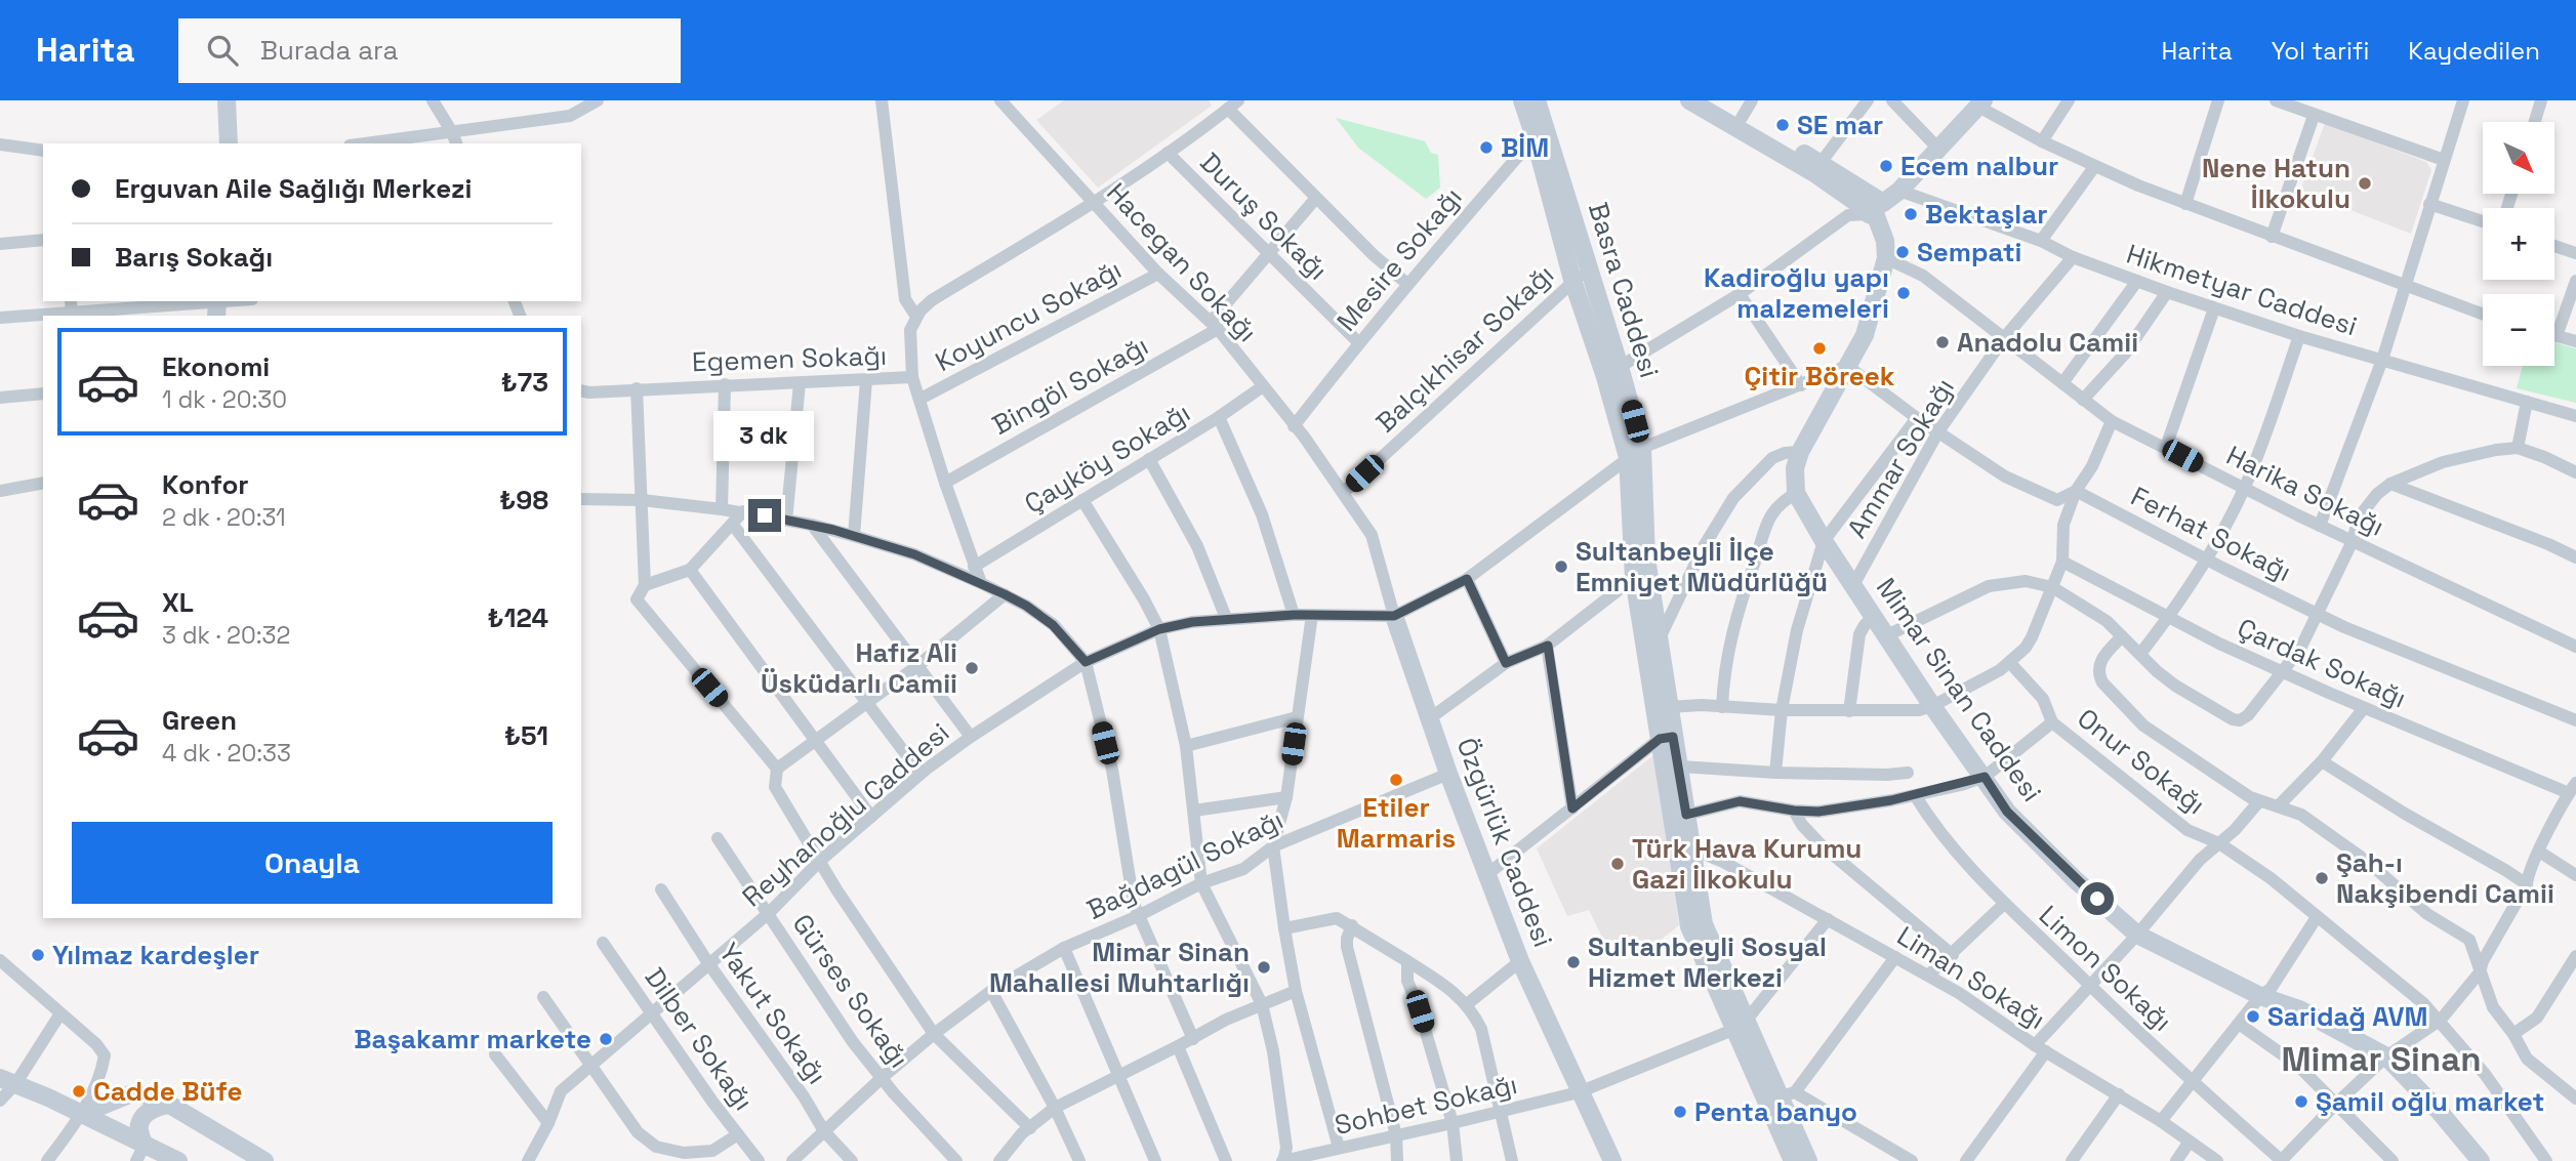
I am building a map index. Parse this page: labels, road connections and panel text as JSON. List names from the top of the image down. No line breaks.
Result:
{"streets":{"street":["Duruş Sokağı","Mesire Sokağı","Hacegan Sokağı","Basra Caddesi","Hikmetyar Caddesi","Koyuncu Sokağı","Balçıkhisar Sokağı","Egemen Sokağı","Bingöl Sokağı","Çayköy Sokağı","Ammar Sokağı","Harika Sokağı","Ferhat Sokağı","Çardak Sokağı","Mimar Sinan Caddesi","Onur Sokağı","Reyhanoğlu Caddesi","Özgürlük Caddesi","Bağdagül Sokağı","Limon Sokağı","Liman Sokağı","Gürses Sokağı","Yakut Sokağı","Dilber Sokağı","Sohbet Sokağı"]},"crossings":[["Duruş Sokağı","Mesire Sokağı"],["Mesire Sokağı","Hacegan Sokağı"],["Mesire Sokağı","Basra Caddesi"],["Hacegan Sokağı","Koyuncu Sokağı"],["Hacegan Sokağı","Balçıkhisar Sokağı"],["Hacegan Sokağı","Bingöl Sokağı"],["Hacegan Sokağı","Çayköy Sokağı"],["Hacegan Sokağı","Reyhanoğlu Caddesi"],["Hacegan Sokağı","Özgürlük Caddesi"],["Basra Caddesi","Balçıkhisar Sokağı"],["Basra Caddesi","Onur Sokağı"],["Basra Caddesi","Reyhanoğlu Caddesi"],["Basra Caddesi","Liman Sokağı"],["Basra Caddesi","Sohbet Sokağı"],["Hikmetyar Caddesi","Ammar Sokağı"],["Koyuncu Sokağı","Egemen Sokağı"],["Egemen Sokağı","Bingöl Sokağı"],["Egemen Sokağı","Çayköy Sokağı"],["Ammar Sokağı","Harika Sokağı"],["Ammar Sokağı","Mimar Sinan Caddesi"],["Mimar Sinan Caddesi","Onur Sokağı"],["Onur Sokağı","Limon Sokağı"],["Reyhanoğlu Caddesi","Özgürlük Caddesi"],["Reyhanoğlu Caddesi","Gürses Sokağı"],["Reyhanoğlu Caddesi","Yakut Sokağı"],["Reyhanoğlu Caddesi","Dilber Sokağı"],["Özgürlük Caddesi","Bağdagül Sokağı"],["Özgürlük Caddesi","Sohbet Sokağı"],["Bağdagül Sokağı","Gürses Sokağı"],["Bağdagül Sokağı","Yakut Sokağı"]],"districts":["Mimar Sinan"],"places":["SE mar","BİM","Ecem nalbur","Nene Hatun İlkokulu","Bektaşlar","Sempati","Kadiroğlu yapı malzemeleri","Anadolu Camii","Çitir Böreek","Sultanbeyli İlçe Emniyet Müdürlüğü","Hafız Ali Üsküdarlı Camii","Etiler Marmaris","Türk Hava Kurumu Gazi İlkokulu","Şah-ı Nakşibendi Camii","Yılmaz kardeşler","Sultanbeyli Sosyal Hizmet Merkezi","Mimar Sinan Mahallesi Muhtarlığı","Saridağ AVM","Başakamr markete","Cadde Büfe","Şamil oğlu market","Penta banyo"],"north":"bottom right","page":{"header":"Harita","search":"Burada ara","nav":["Harita","Yol tarifi","Kaydedilen"],"map_buttons":["+","−"],"banner":["Erguvan Aile Sağlığı Merkezi","Barış Sokağı"],"list":[{"name":"Ekonomi","note":"1 dk · 20:30","value":"₺73"},{"name":"Konfor","note":"2 dk · 20:31","value":"₺98"},{"name":"XL","note":"3 dk · 20:32","value":"₺124"},{"name":"Green","note":"4 dk · 20:33","value":"₺51"}],"bubble":"3 dk","buttons":"Onayla"}}
